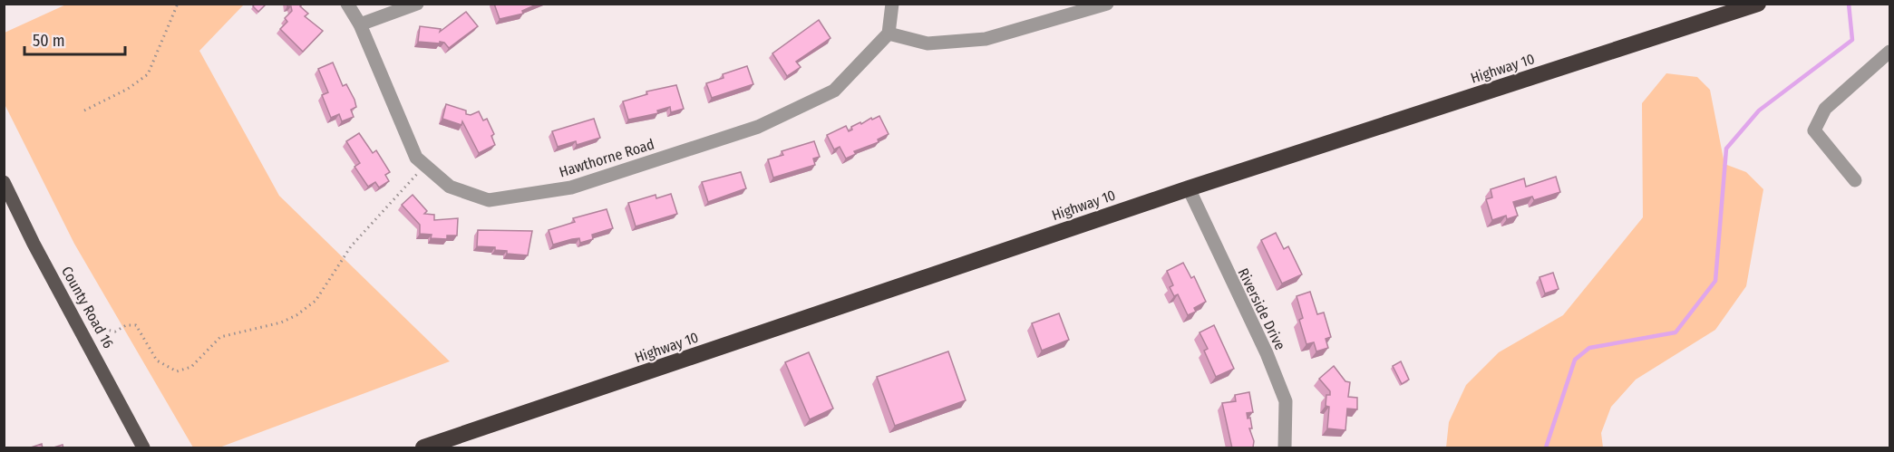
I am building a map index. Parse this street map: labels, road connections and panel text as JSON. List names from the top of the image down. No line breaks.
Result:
{"streets":{"highway":["Highway 10"],"main road":["County Road 16"],"street":["Hawthorne Road","Riverside Drive"]},"crossings":[["Highway 10","Riverside Drive"]],"scale_bar":"50 m"}
